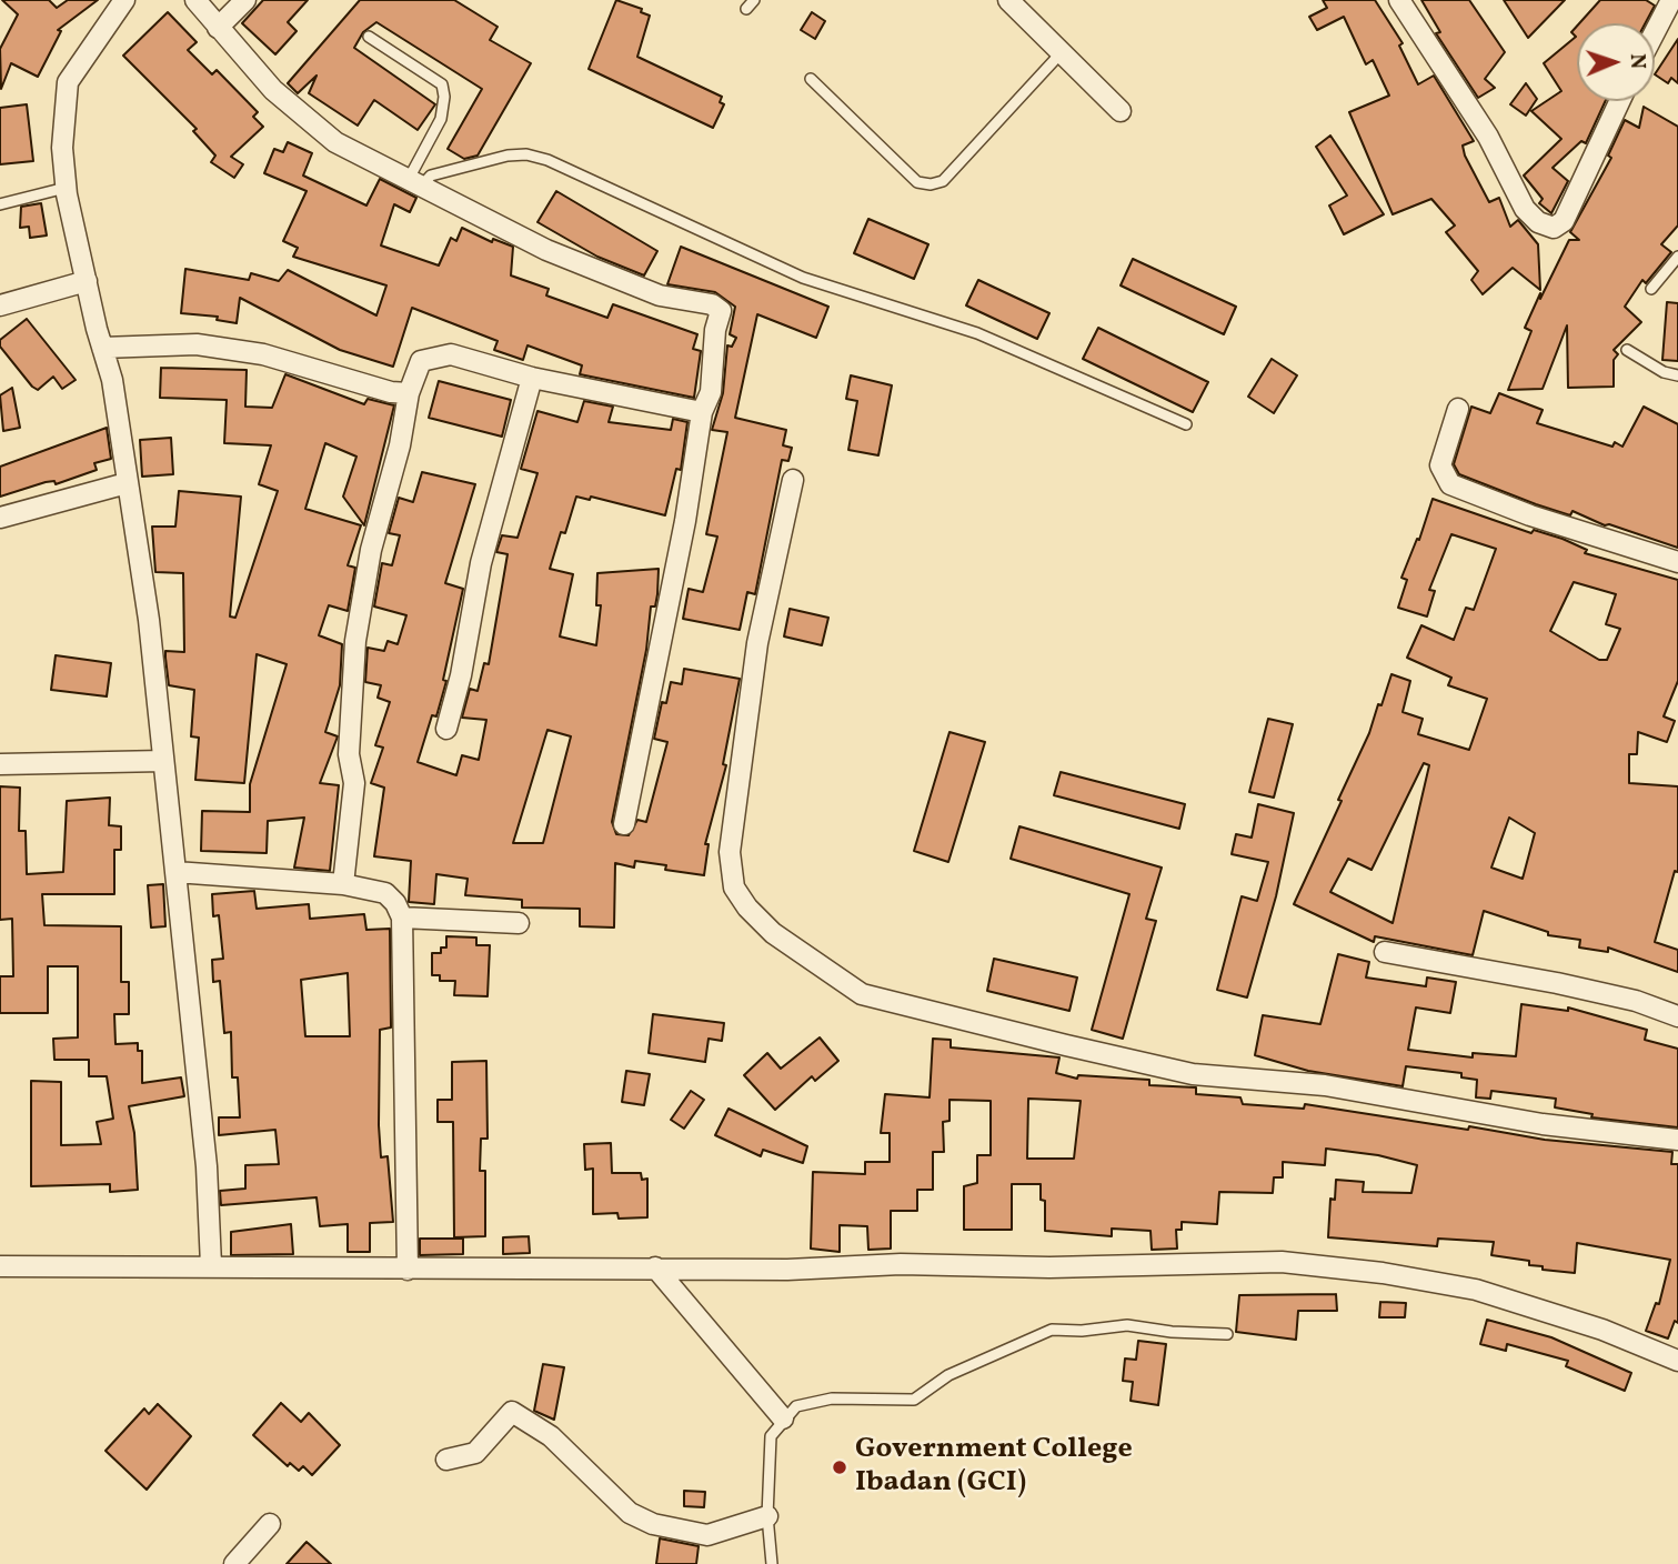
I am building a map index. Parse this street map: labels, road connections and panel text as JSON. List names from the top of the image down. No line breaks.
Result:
{"places":["Government College Ibadan (GCI)"],"north":"right"}
